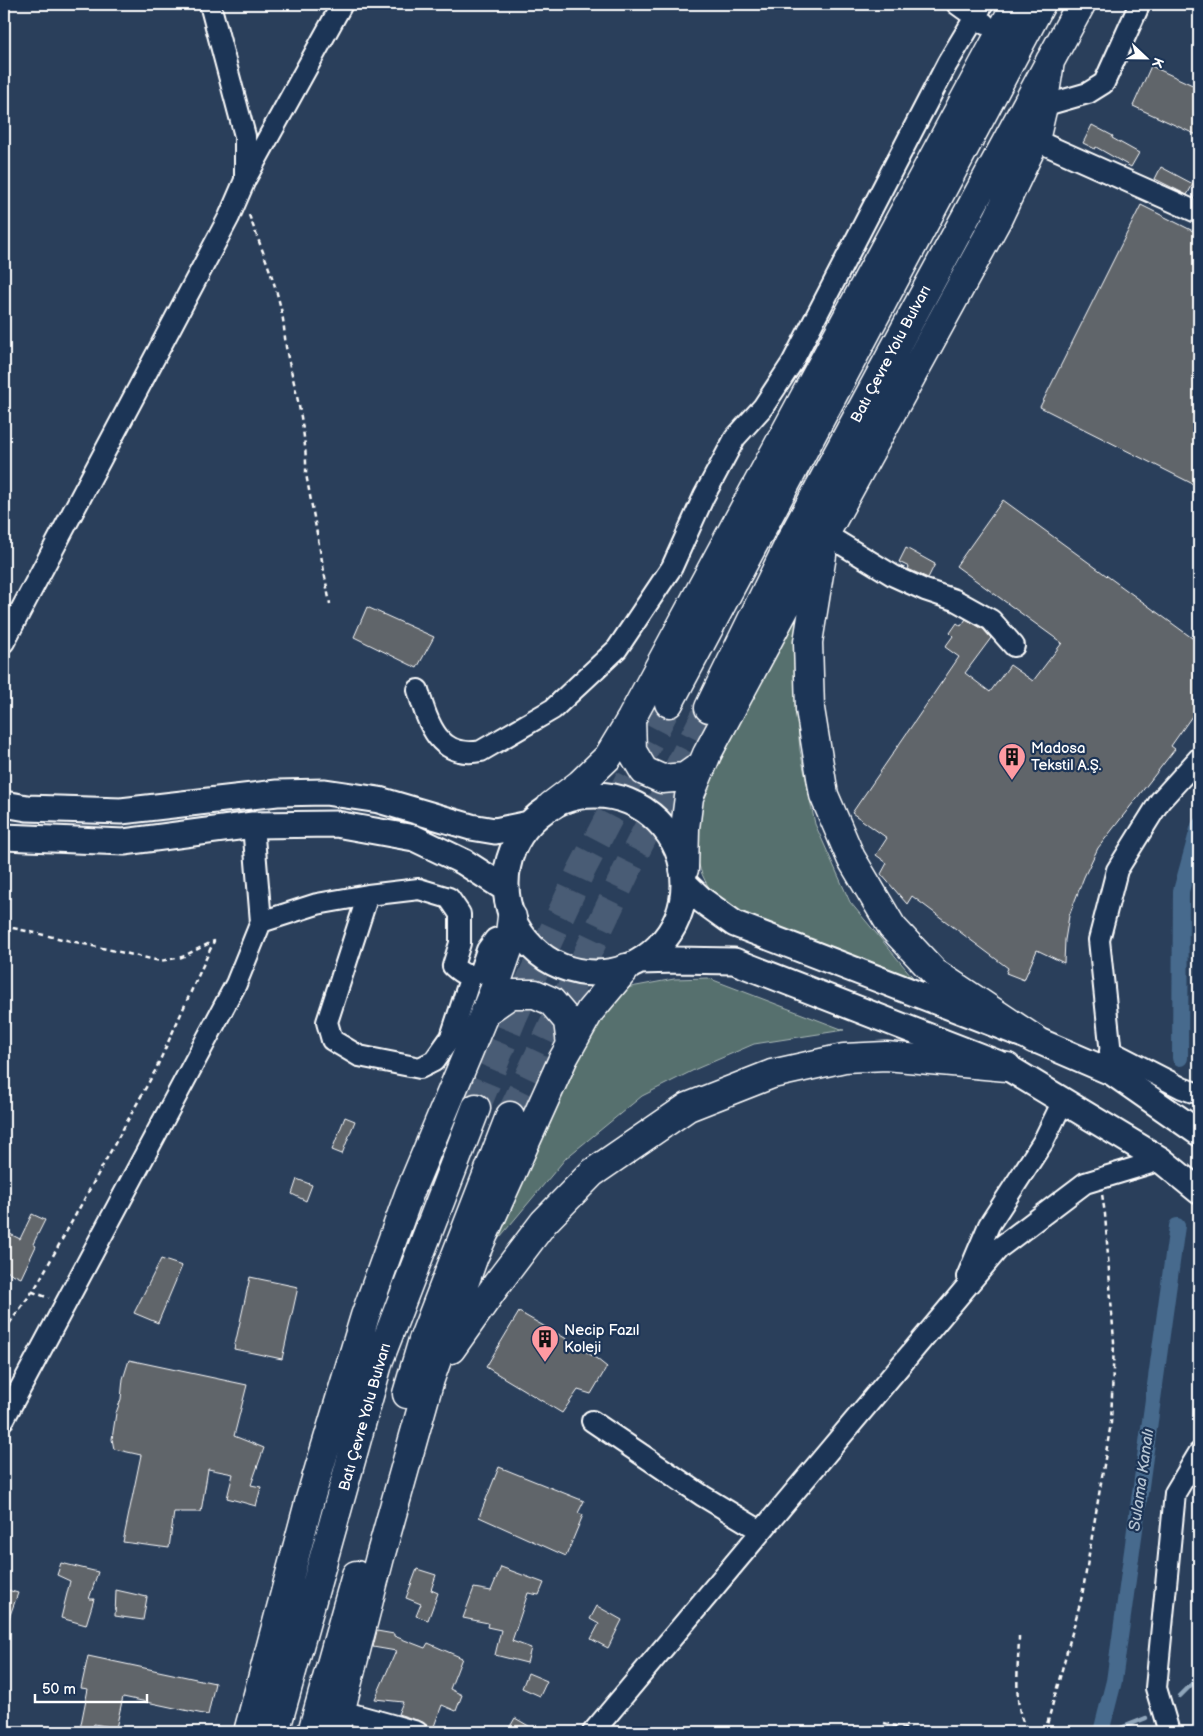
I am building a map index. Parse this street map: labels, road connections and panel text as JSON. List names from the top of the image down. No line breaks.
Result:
{"streets":{"highway":["Batı Çevre Yolu Bulvarı"]},"water":["Sulama Kanalı"],"places":{"building":["Madosa Tekstil A.Ş.","Necip Fazıl Koleji"]},"scale_bar":"50 m","north":"right"}
